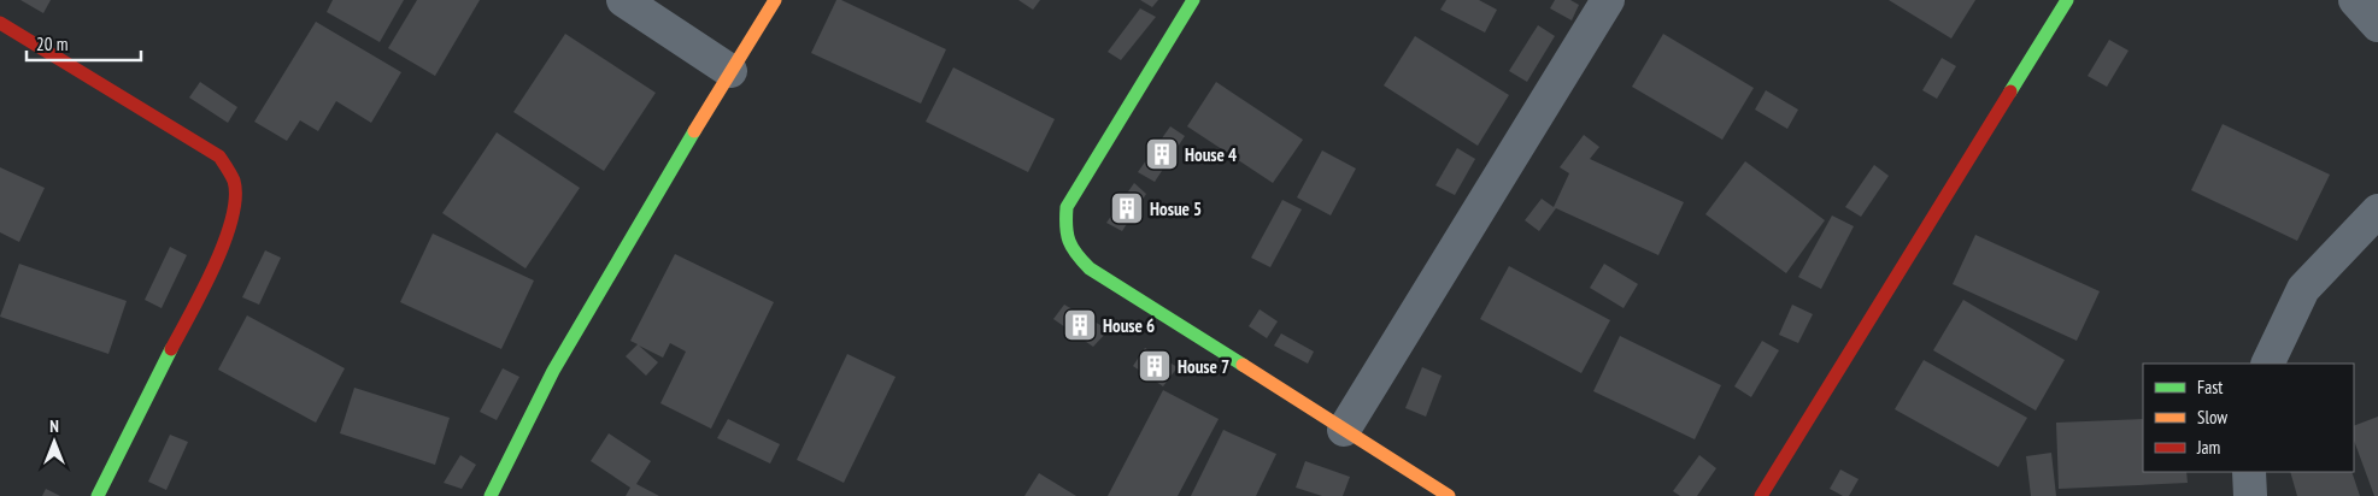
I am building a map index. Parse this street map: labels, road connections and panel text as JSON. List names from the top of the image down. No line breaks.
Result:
{"places":{"building":["House 4","Hosue 5","House 6","House 7"]},"legend":["Fast","Slow","Jam"],"scale_bar":"20 m","north":"top"}
